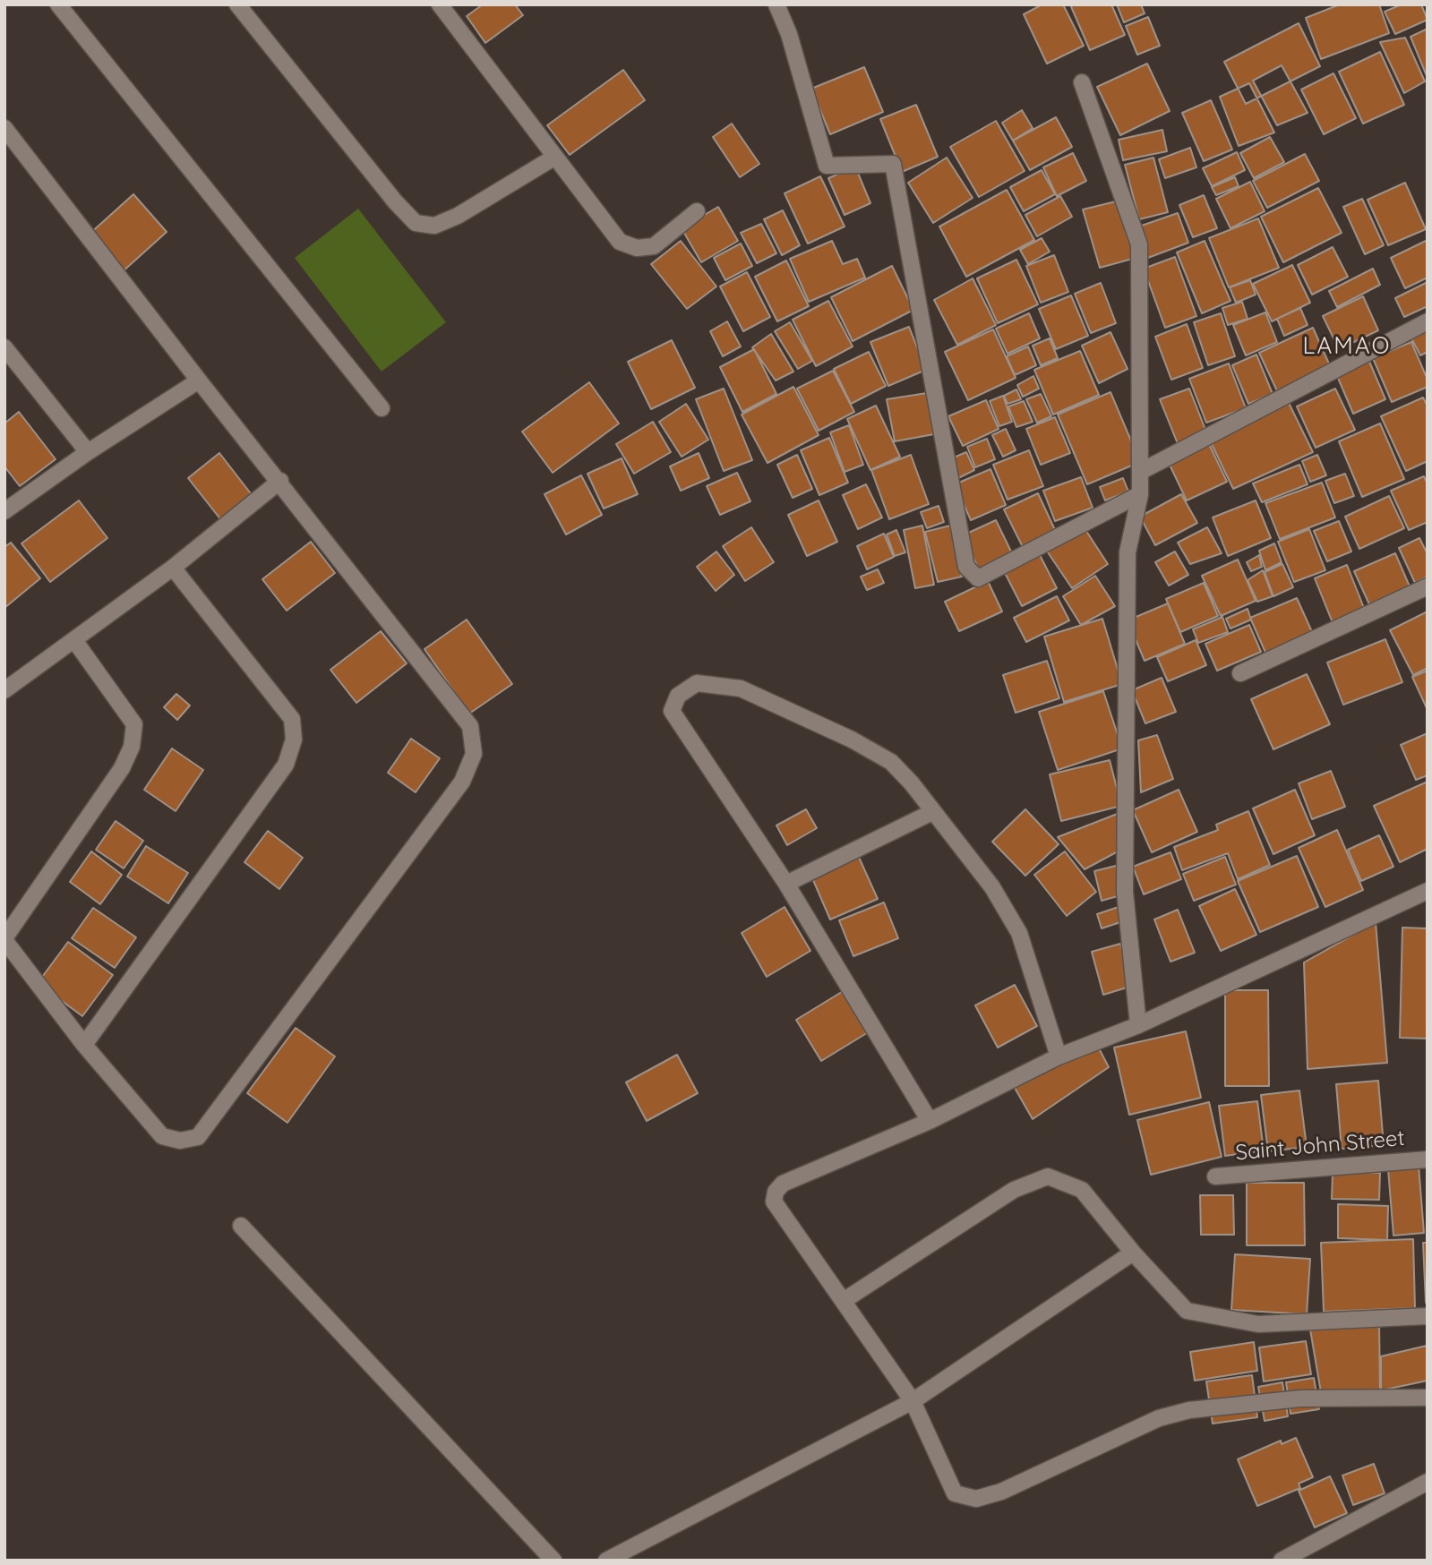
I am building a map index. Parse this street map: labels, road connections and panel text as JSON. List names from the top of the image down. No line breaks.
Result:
{"streets":{"street":["Saint John Street"]},"districts":["LAMAO"]}
